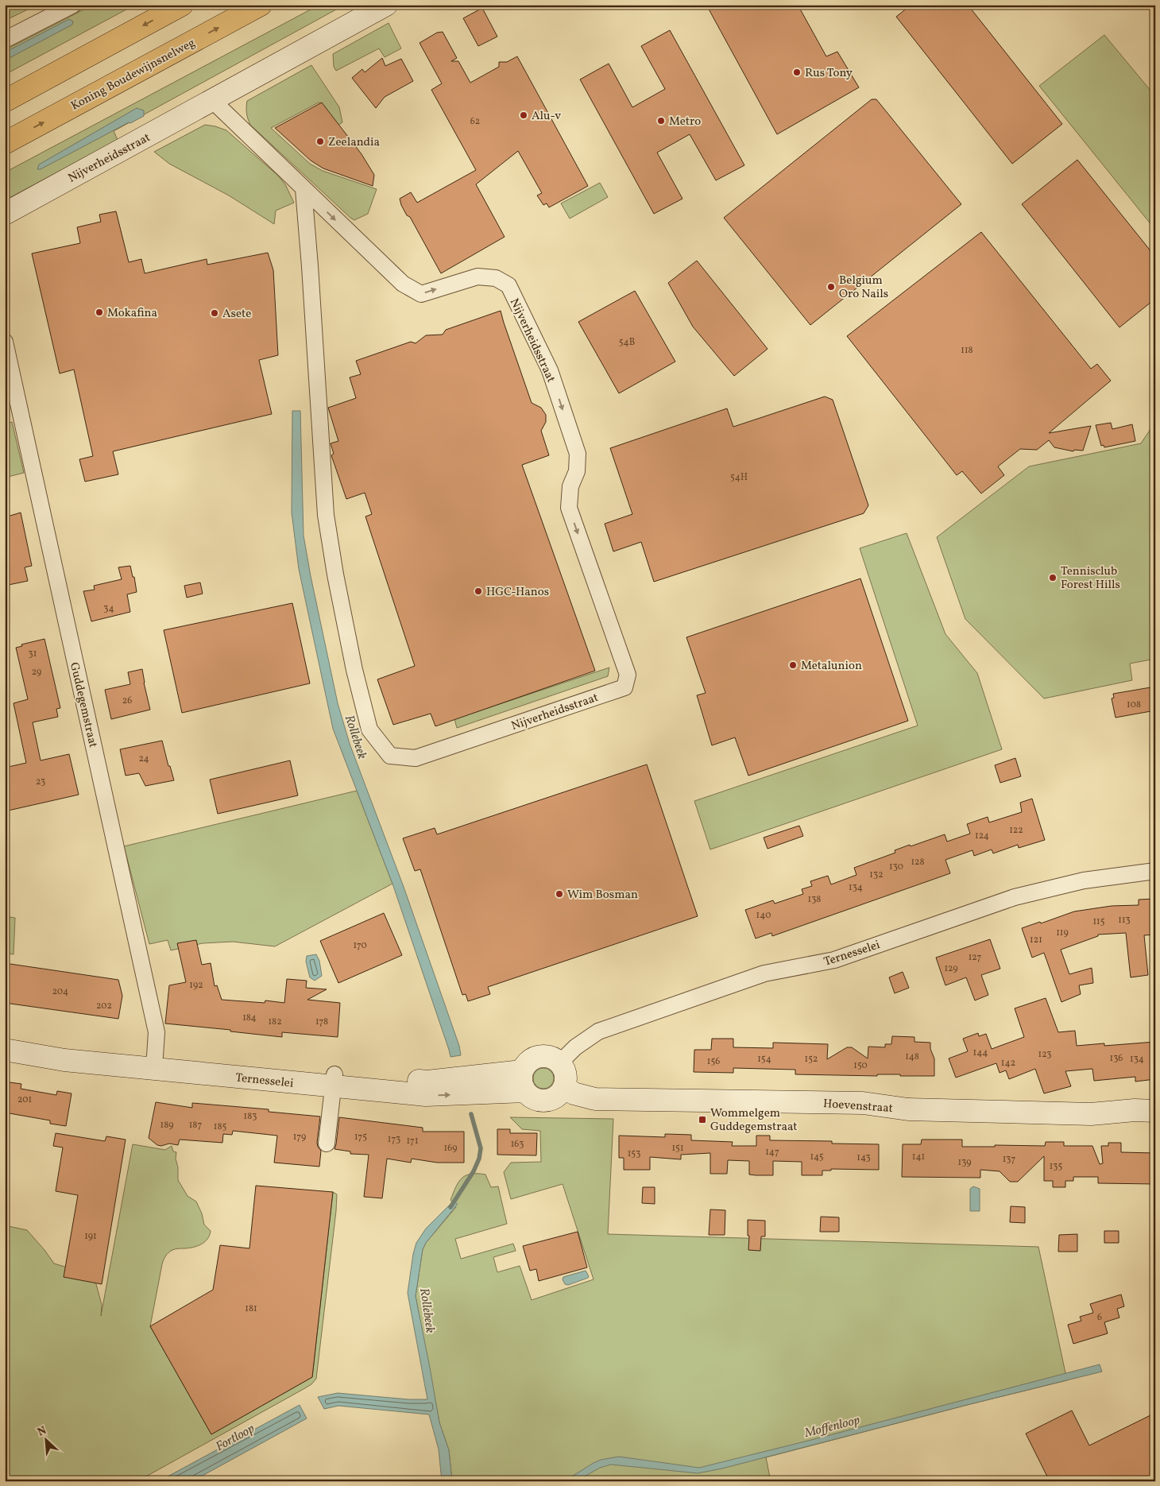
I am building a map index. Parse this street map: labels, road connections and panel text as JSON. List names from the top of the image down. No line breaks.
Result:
{"streets":{"highway":["Koning Boudewijnsnelweg"],"street":["Nijverheidsstraat","Guddegemstraat","Ternesselei","Hoevenstraat"]},"crossings":[["Guddegemstraat","Ternesselei"],["Ternesselei","Hoevenstraat"]],"water":["Rollebeek","Moffenloop","Fortloop"],"places":{"other":["Rus Tony","Alu-v","Metro","Zeelandia","Belgium Oro Nails","Mokafina","Asete","Tennisclub Forest Hills","HGC-Hanos","Metalunion","Wim Bosman"],"transit":["Wommelgem Guddegemstraat"]},"house_numbers":["62","54B","118","54H","34","31","29","26","108","24","23","122","124","128","130","132","134","138","140","113","115","119","121","170","127","129","192","204","202","184","182","178","144","123","148","136","154","152","134","156","142","150","201","183","189","187","185","179","175","173","171","163","169","151","147","153","145","141","143","137","139","135","191","181","6"],"north":"top left"}
